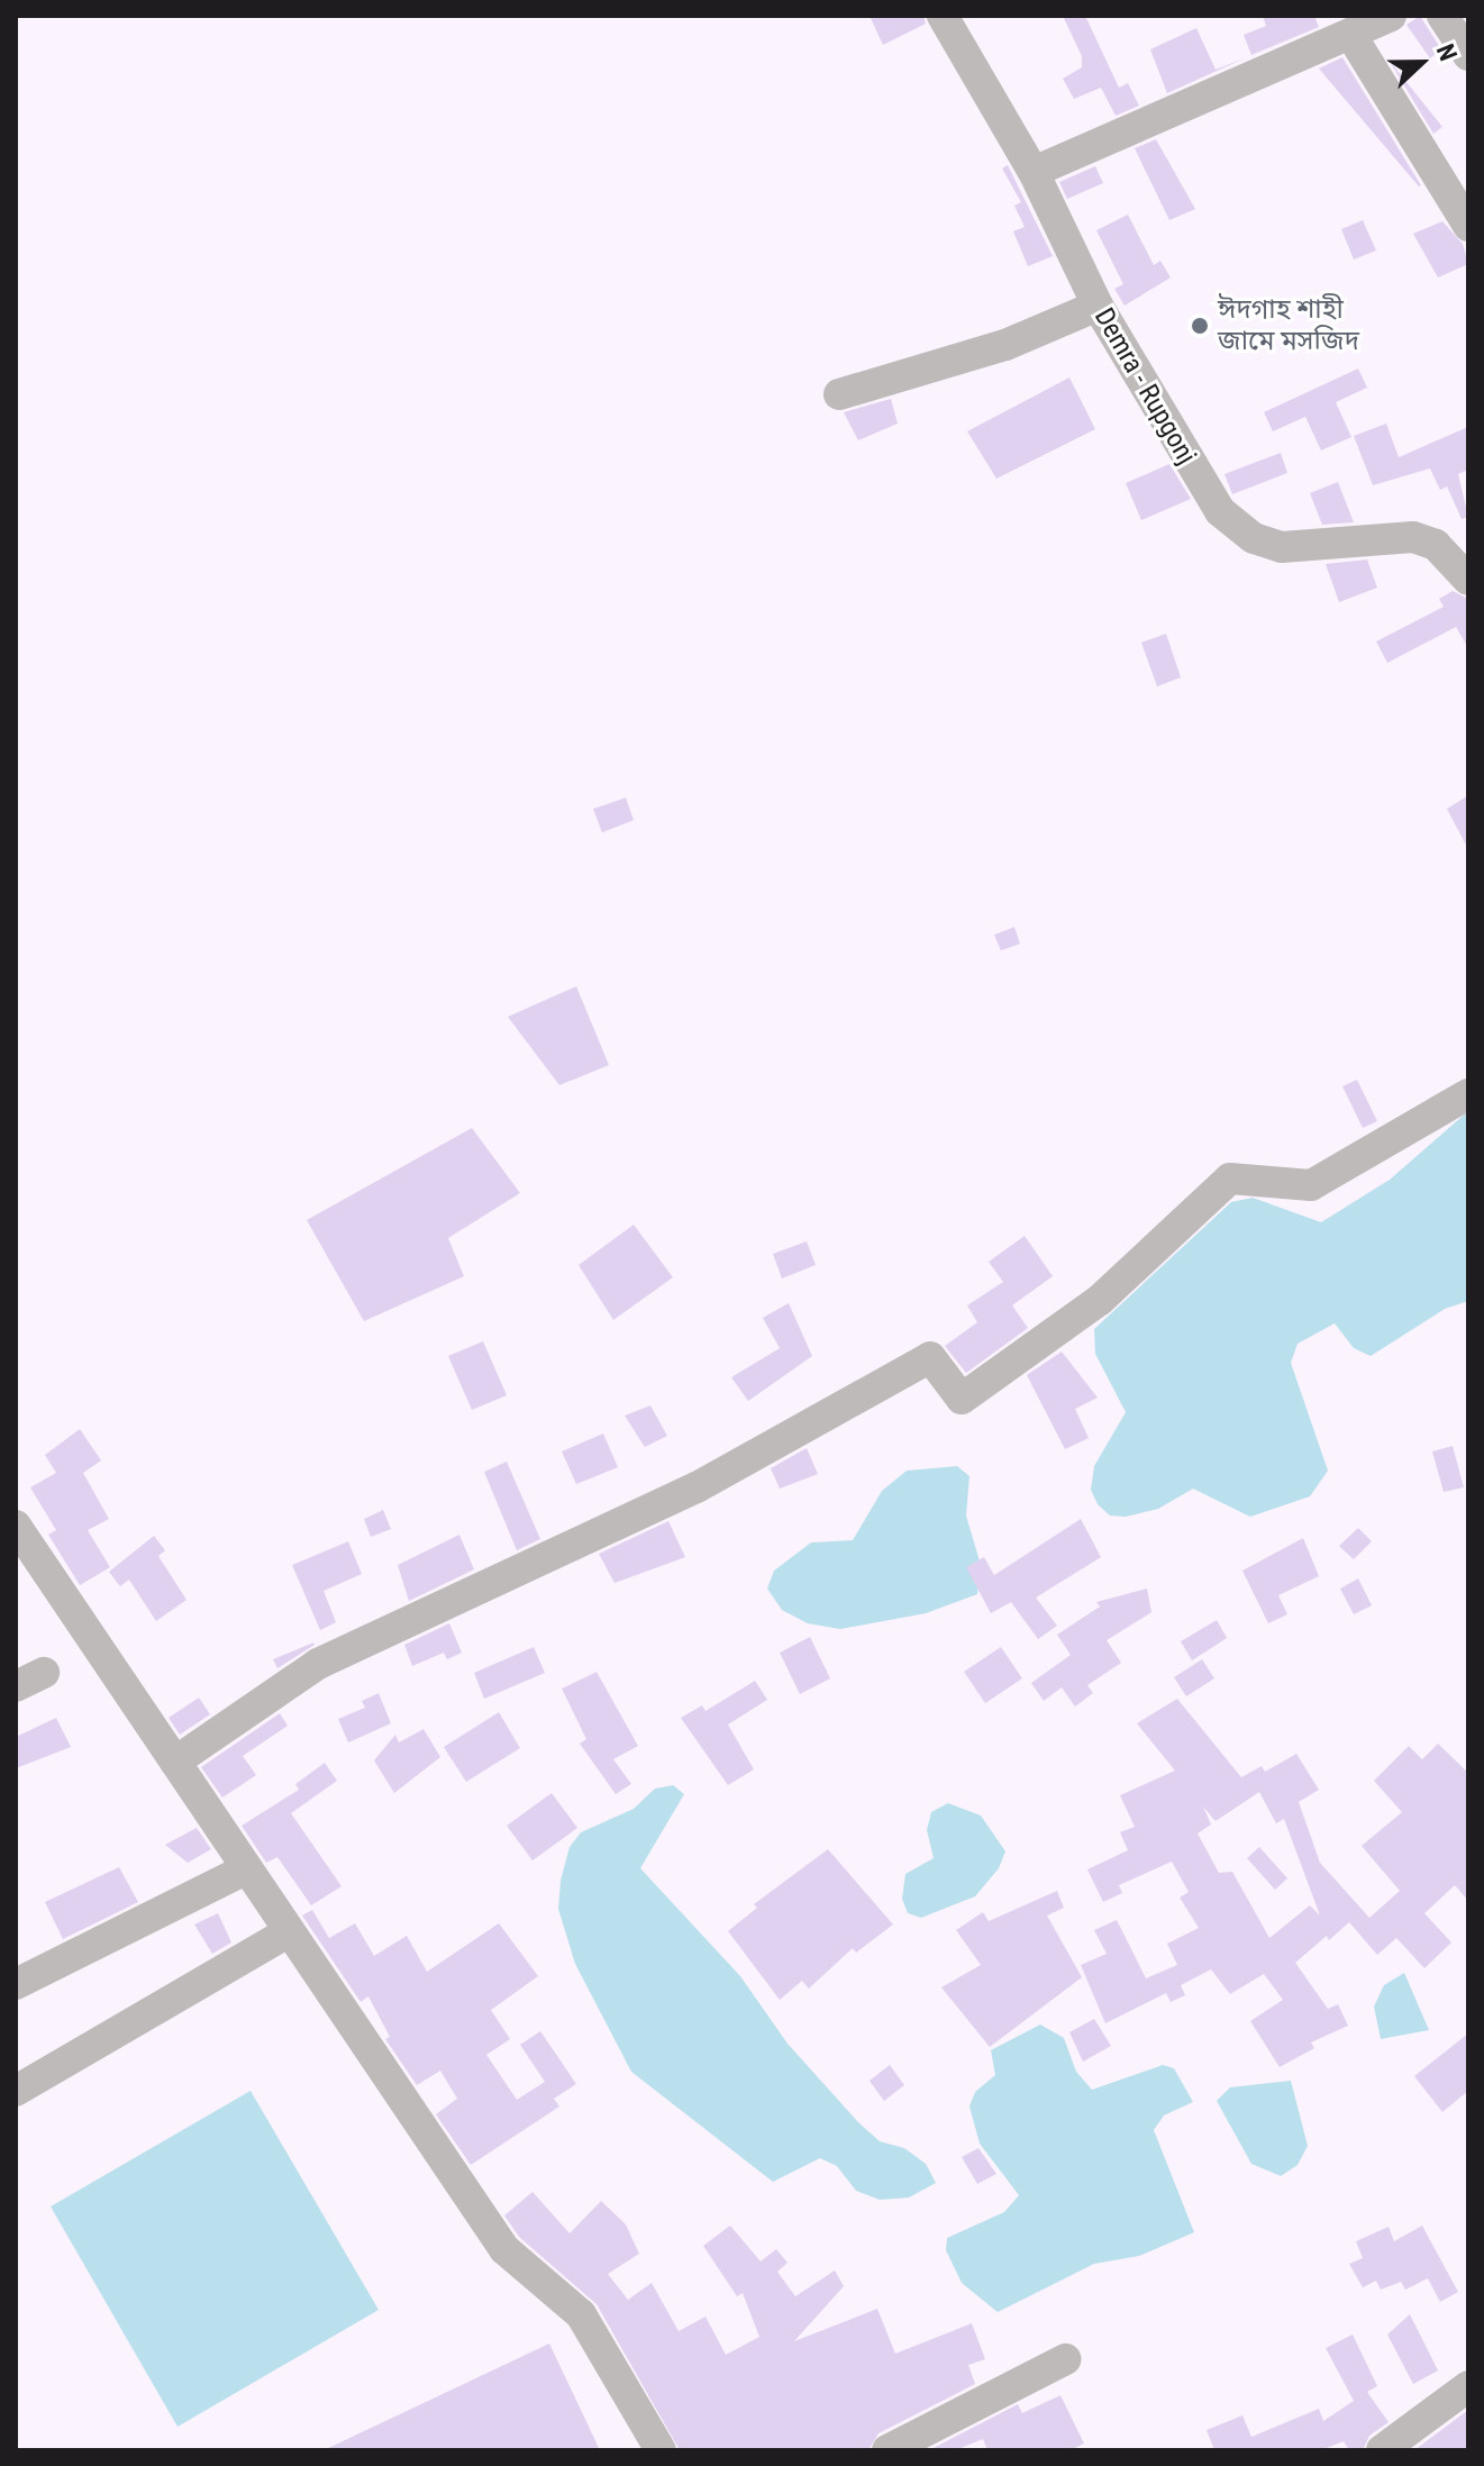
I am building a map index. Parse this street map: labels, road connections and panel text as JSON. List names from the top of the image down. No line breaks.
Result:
{"streets":{"street":["Demra - Rupgonj"]},"places":["ঈদগাহ শাহী জামে মসজিদ"],"north":"right"}
